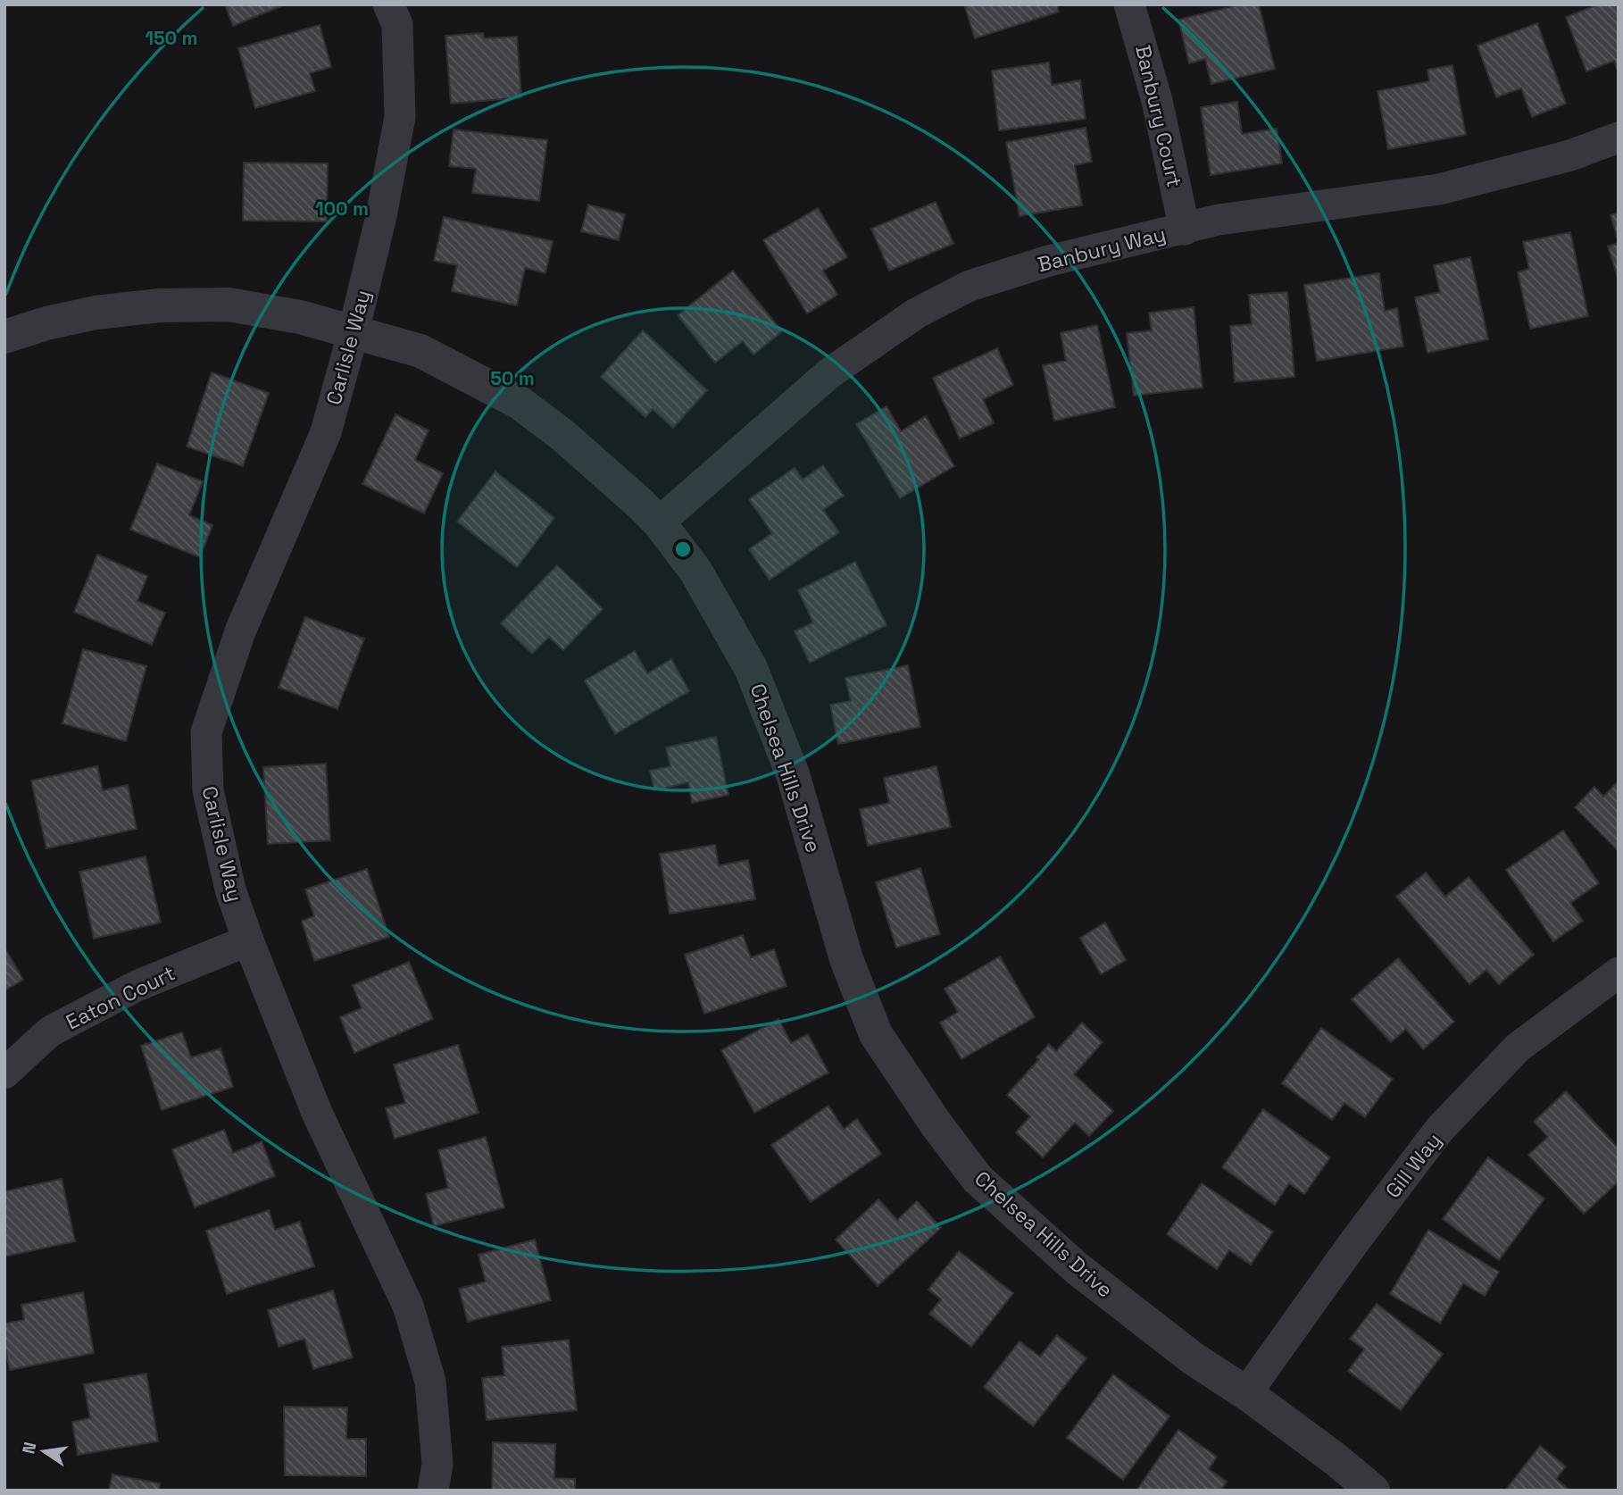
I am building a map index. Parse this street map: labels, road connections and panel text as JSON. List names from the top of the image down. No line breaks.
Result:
{"streets":{"street":["Banbury Court","Banbury Way","Carlisle Way","Chelsea Hills Drive","Eaton Court","Gill Way"]},"crossings":[["Banbury Court","Banbury Way"],["Banbury Way","Chelsea Hills Drive"],["Carlisle Way","Chelsea Hills Drive"],["Carlisle Way","Eaton Court"],["Chelsea Hills Drive","Gill Way"]],"north":"left","rings":["150 m","100 m","50 m"]}
